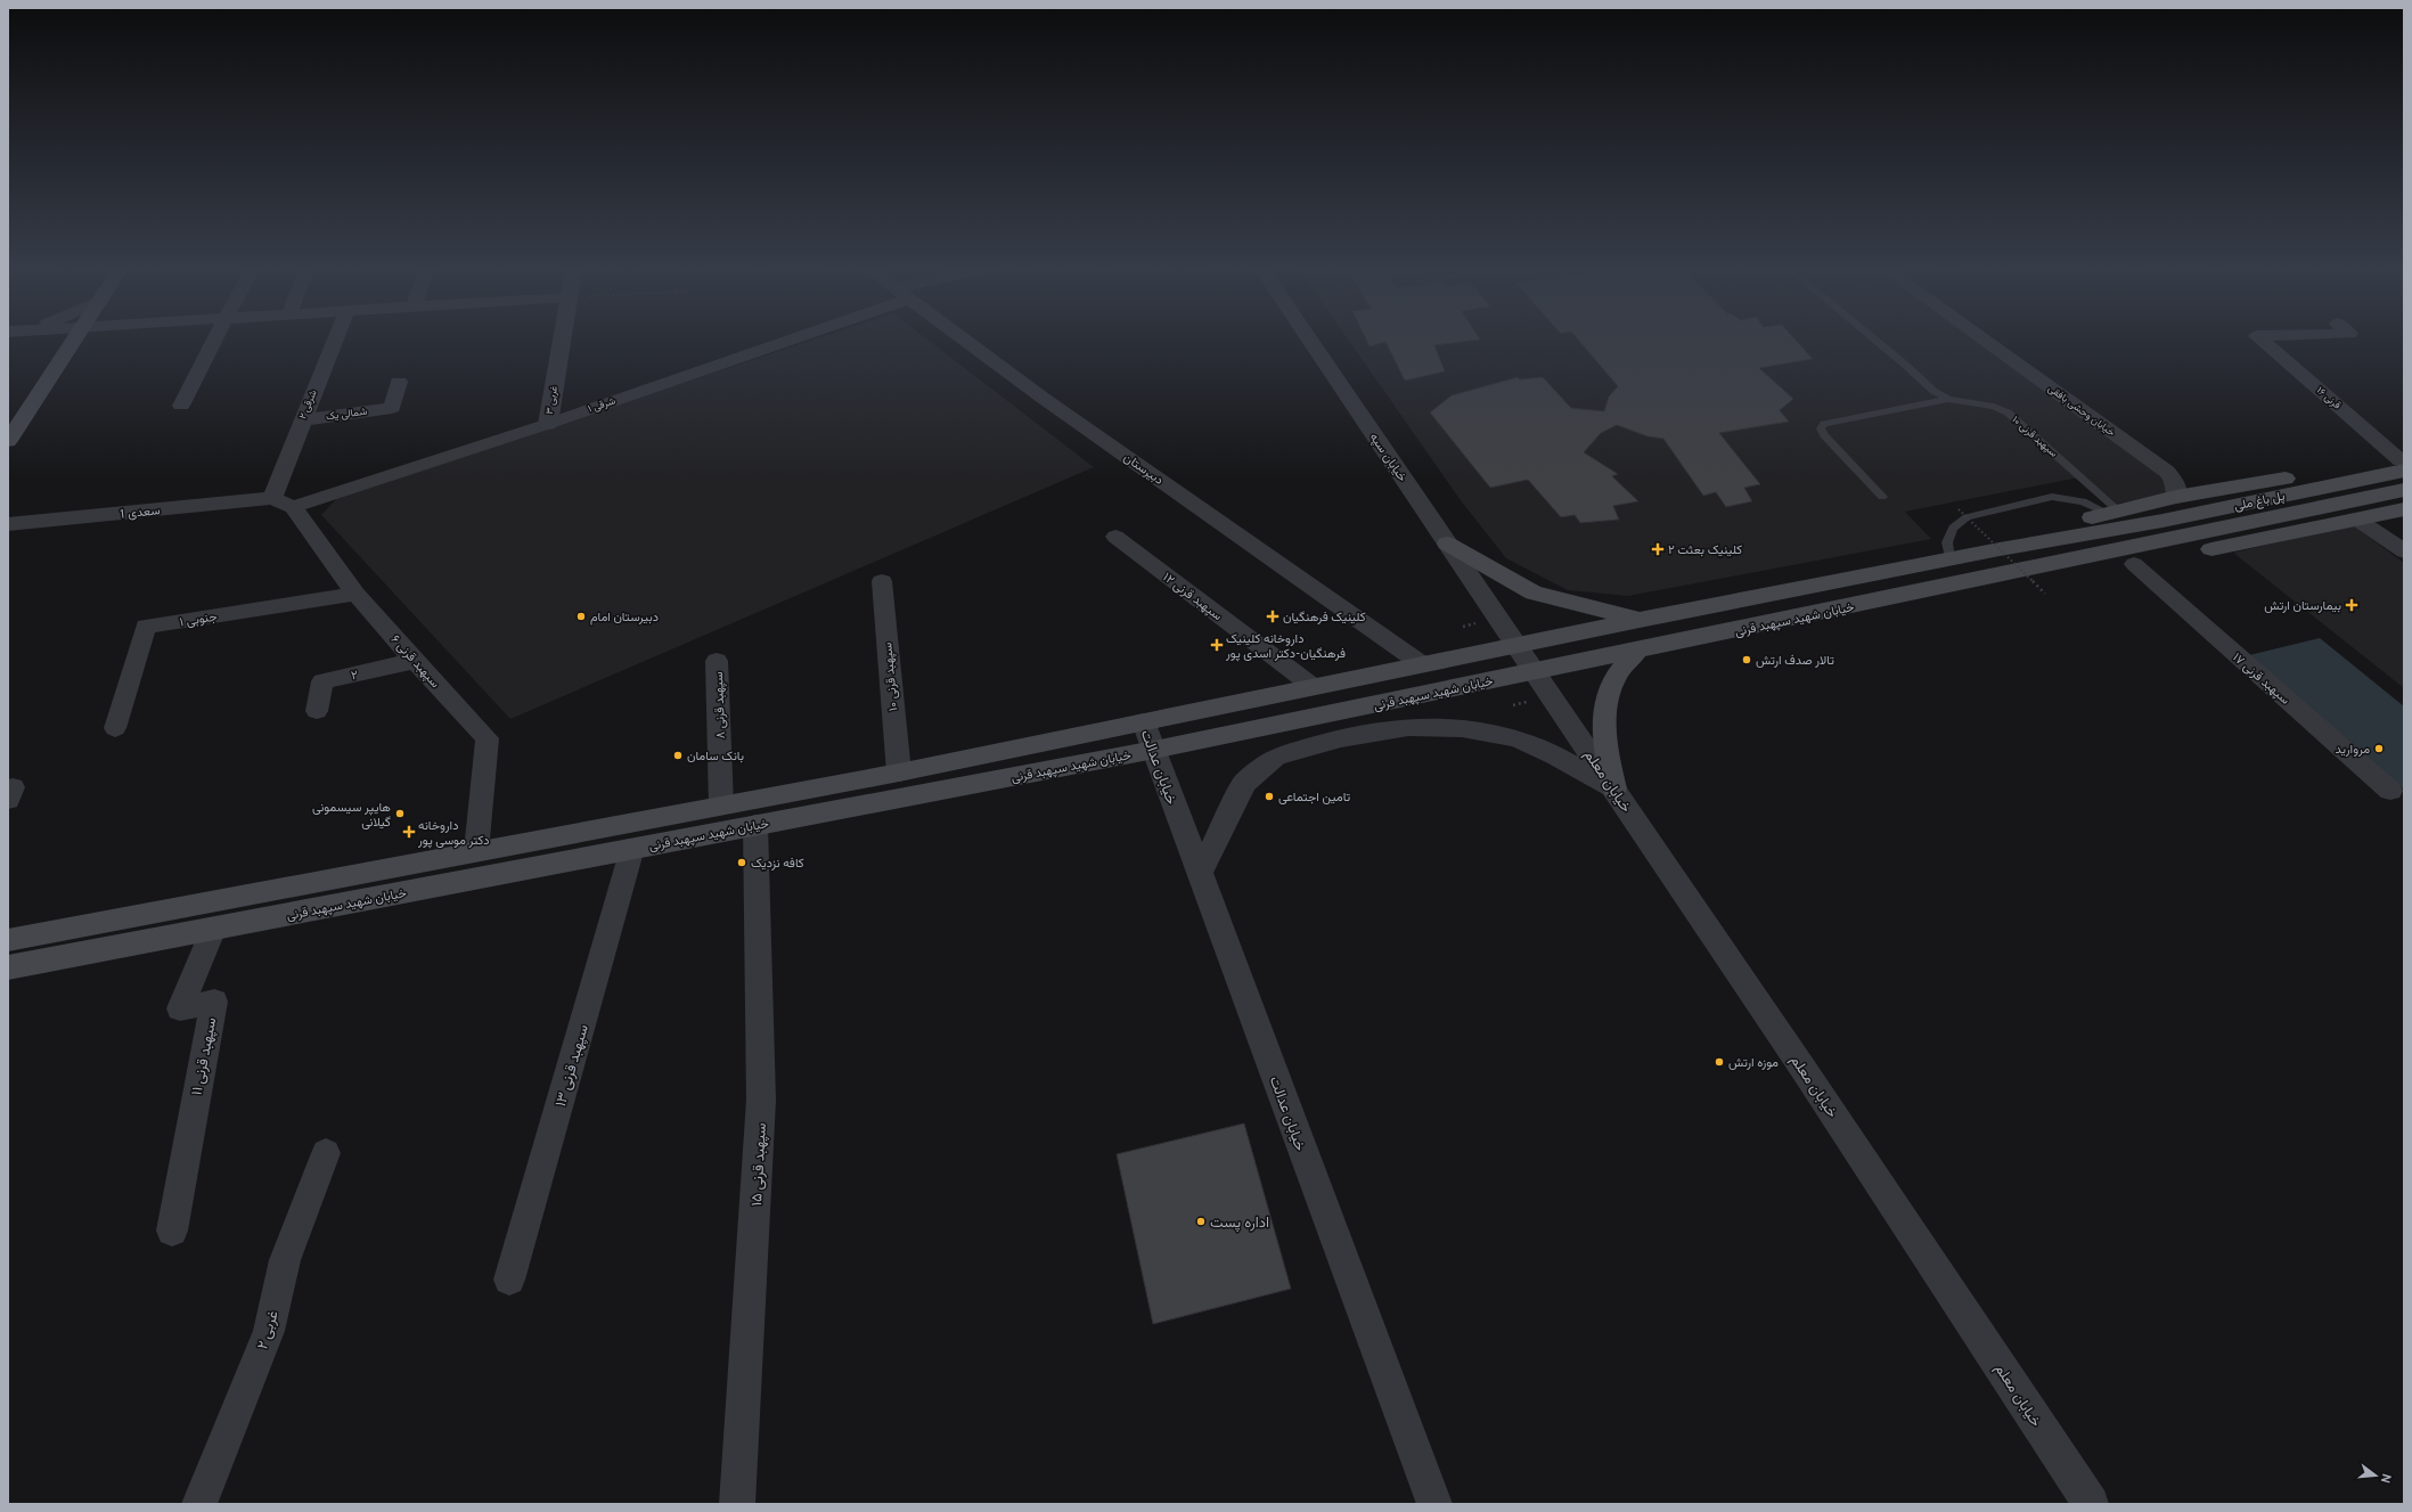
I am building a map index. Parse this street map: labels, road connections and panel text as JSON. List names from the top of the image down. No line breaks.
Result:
{"streets":{"main road":["پل باغ ملی","خیابان شهید سپهبد قرنی"],"street":["قرنی ۱۶","۳ غربی","شرقی ۲","شرقی ۱","خیابان وحشی بافقی","شمالی یک","سپهبد قرنی ۱۰","خیابان سپه","دبیرستان","سعدی 1","سپهبد قرنی ۱۲","۱ جنوبی","سپهبد قرنی ۶","۲","سپهبد قرنی ۱۷","سپهبد قرنی ۸","خیابان عدالت","خیابان معلم","سپهبد قرنی ۱۱","سپهبد قرنی ۱۳","سپهبد قرنی ۱۵","غربی ۲"]},"crossings":[["قرنی ۱۶","پل باغ ملی"],["۳ غربی","شرقی ۱"],["شرقی ۲","شمالی یک"],["شرقی ۲","سعدی 1"],["شرقی ۱","سپهبد قرنی ۶"],["سپهبد قرنی ۱۰","پل باغ ملی"],["سپهبد قرنی ۱۰","خیابان شهید سپهبد قرنی"],["خیابان سپه","خیابان شهید سپهبد قرنی"],["خیابان سپه","خیابان معلم"],["دبیرستان","خیابان شهید سپهبد قرنی"],["پل باغ ملی","خیابان شهید سپهبد قرنی"],["پل باغ ملی","سپهبد قرنی ۱۷"],["سپهبد قرنی ۱۲","خیابان شهید سپهبد قرنی"],["۱ جنوبی","سپهبد قرنی ۶"],["خیابان شهید سپهبد قرنی","سپهبد قرنی ۶"],["خیابان شهید سپهبد قرنی","سپهبد قرنی ۱۷"],["خیابان شهید سپهبد قرنی","سپهبد قرنی ۸"],["خیابان شهید سپهبد قرنی","خیابان عدالت"],["خیابان شهید سپهبد قرنی","خیابان معلم"],["خیابان شهید سپهبد قرنی","سپهبد قرنی ۱۱"],["خیابان شهید سپهبد قرنی","سپهبد قرنی ۱۳"],["خیابان شهید سپهبد قرنی","سپهبد قرنی ۱۵"],["سپهبد قرنی ۶","۲"]],"places":{"health":["کلینیک بعثت ۲","بیمارستان ارتش","کلینیک فرهنگیان","داروخانه کلینیک فرهنگیان-دکتر اسدی پور","داروخانه دکتر موسی پور"],"other":["دبیرستان امام","تالار صدف ارتش","مروارید","بانک سامان","تامین اجتماعی","هایپر سیسمونی گیلانی","کافه نزدیک","موزه ارتش","اداره پست"]},"north":"right"}
